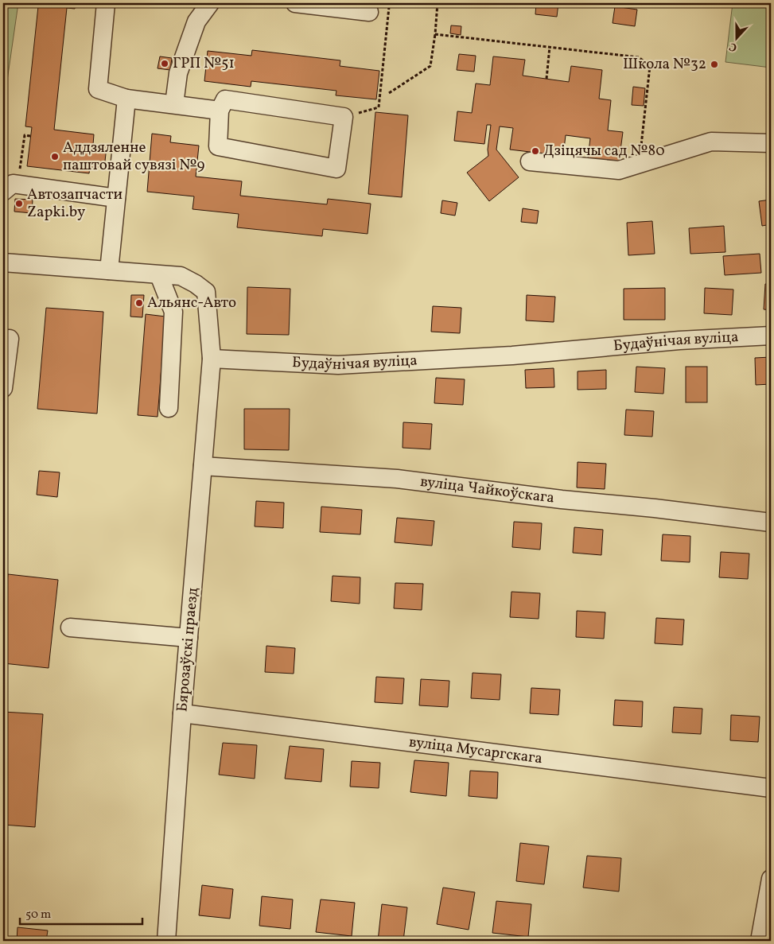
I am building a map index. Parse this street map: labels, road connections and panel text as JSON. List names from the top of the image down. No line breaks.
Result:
{"streets":{"street":["Будаўнічая вуліца","вуліца Чайкоўскага","Бярозаўскі праезд","вуліца Мусаргскага"]},"crossings":[["Будаўнічая вуліца","Бярозаўскі праезд"],["вуліца Чайкоўскага","Бярозаўскі праезд"],["Бярозаўскі праезд","вуліца Мусаргскага"]],"places":["ГРП №51","Школа №32","Дзіцячы сад №80","Аддзяленне паштовай сувязі №9","Автозапчасти Zapki.by","Альянс-Авто"],"scale_bar":"50 m","north":"bottom"}
